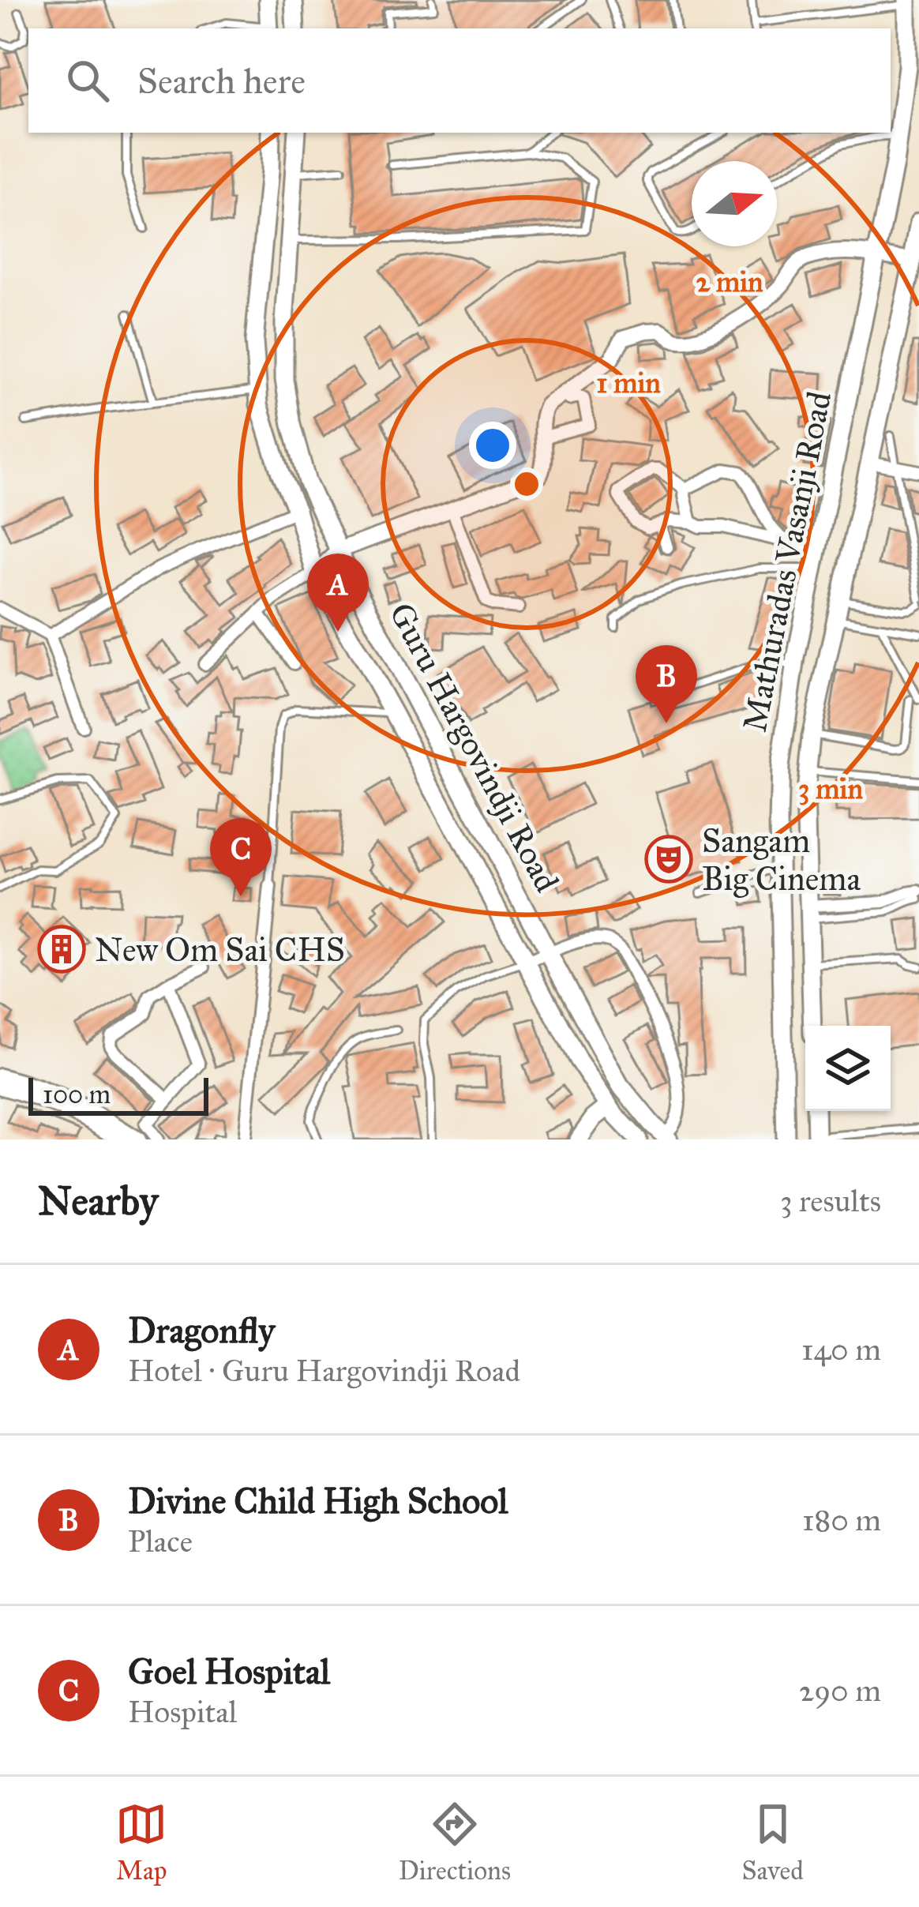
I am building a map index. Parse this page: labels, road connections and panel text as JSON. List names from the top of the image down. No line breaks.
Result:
{"streets":{"main road":["Mathuradas Vasanji Road","Guru Hargovindji Road"]},"places":{"theatre":["Sangam Big Cinema"],"building":["New Om Sai CHS"]},"scale_bar":"100 m","north":"right","page":{"search":"Search here","pins":["A","B","C"],"scale":"100 m","heading":["Nearby","3 results"],"list":[{"mark":"A","name":"Dragonfly","note":"Hotel · Guru Hargovindji Road","value":"140 m"},{"mark":"B","name":"Divine Child High School","note":"Place","value":"180 m"},{"mark":"C","name":"Goel Hospital","note":"Hospital","value":"290 m"}],"nav":["Map","Directions","Saved"]},"rings":["2 min","1 min","3 min"]}
